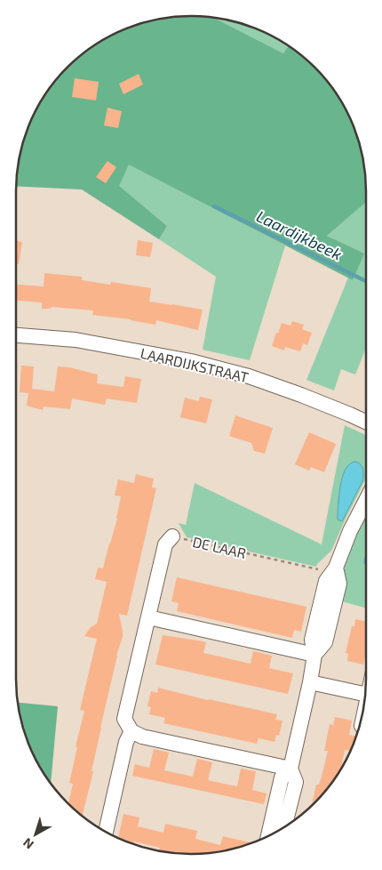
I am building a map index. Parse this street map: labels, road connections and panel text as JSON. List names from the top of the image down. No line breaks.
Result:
{"streets":{"street":["LAARDIJKSTRAAT","DE LAAR"]},"water":["Laardijkbeek"],"north":"bottom left"}
